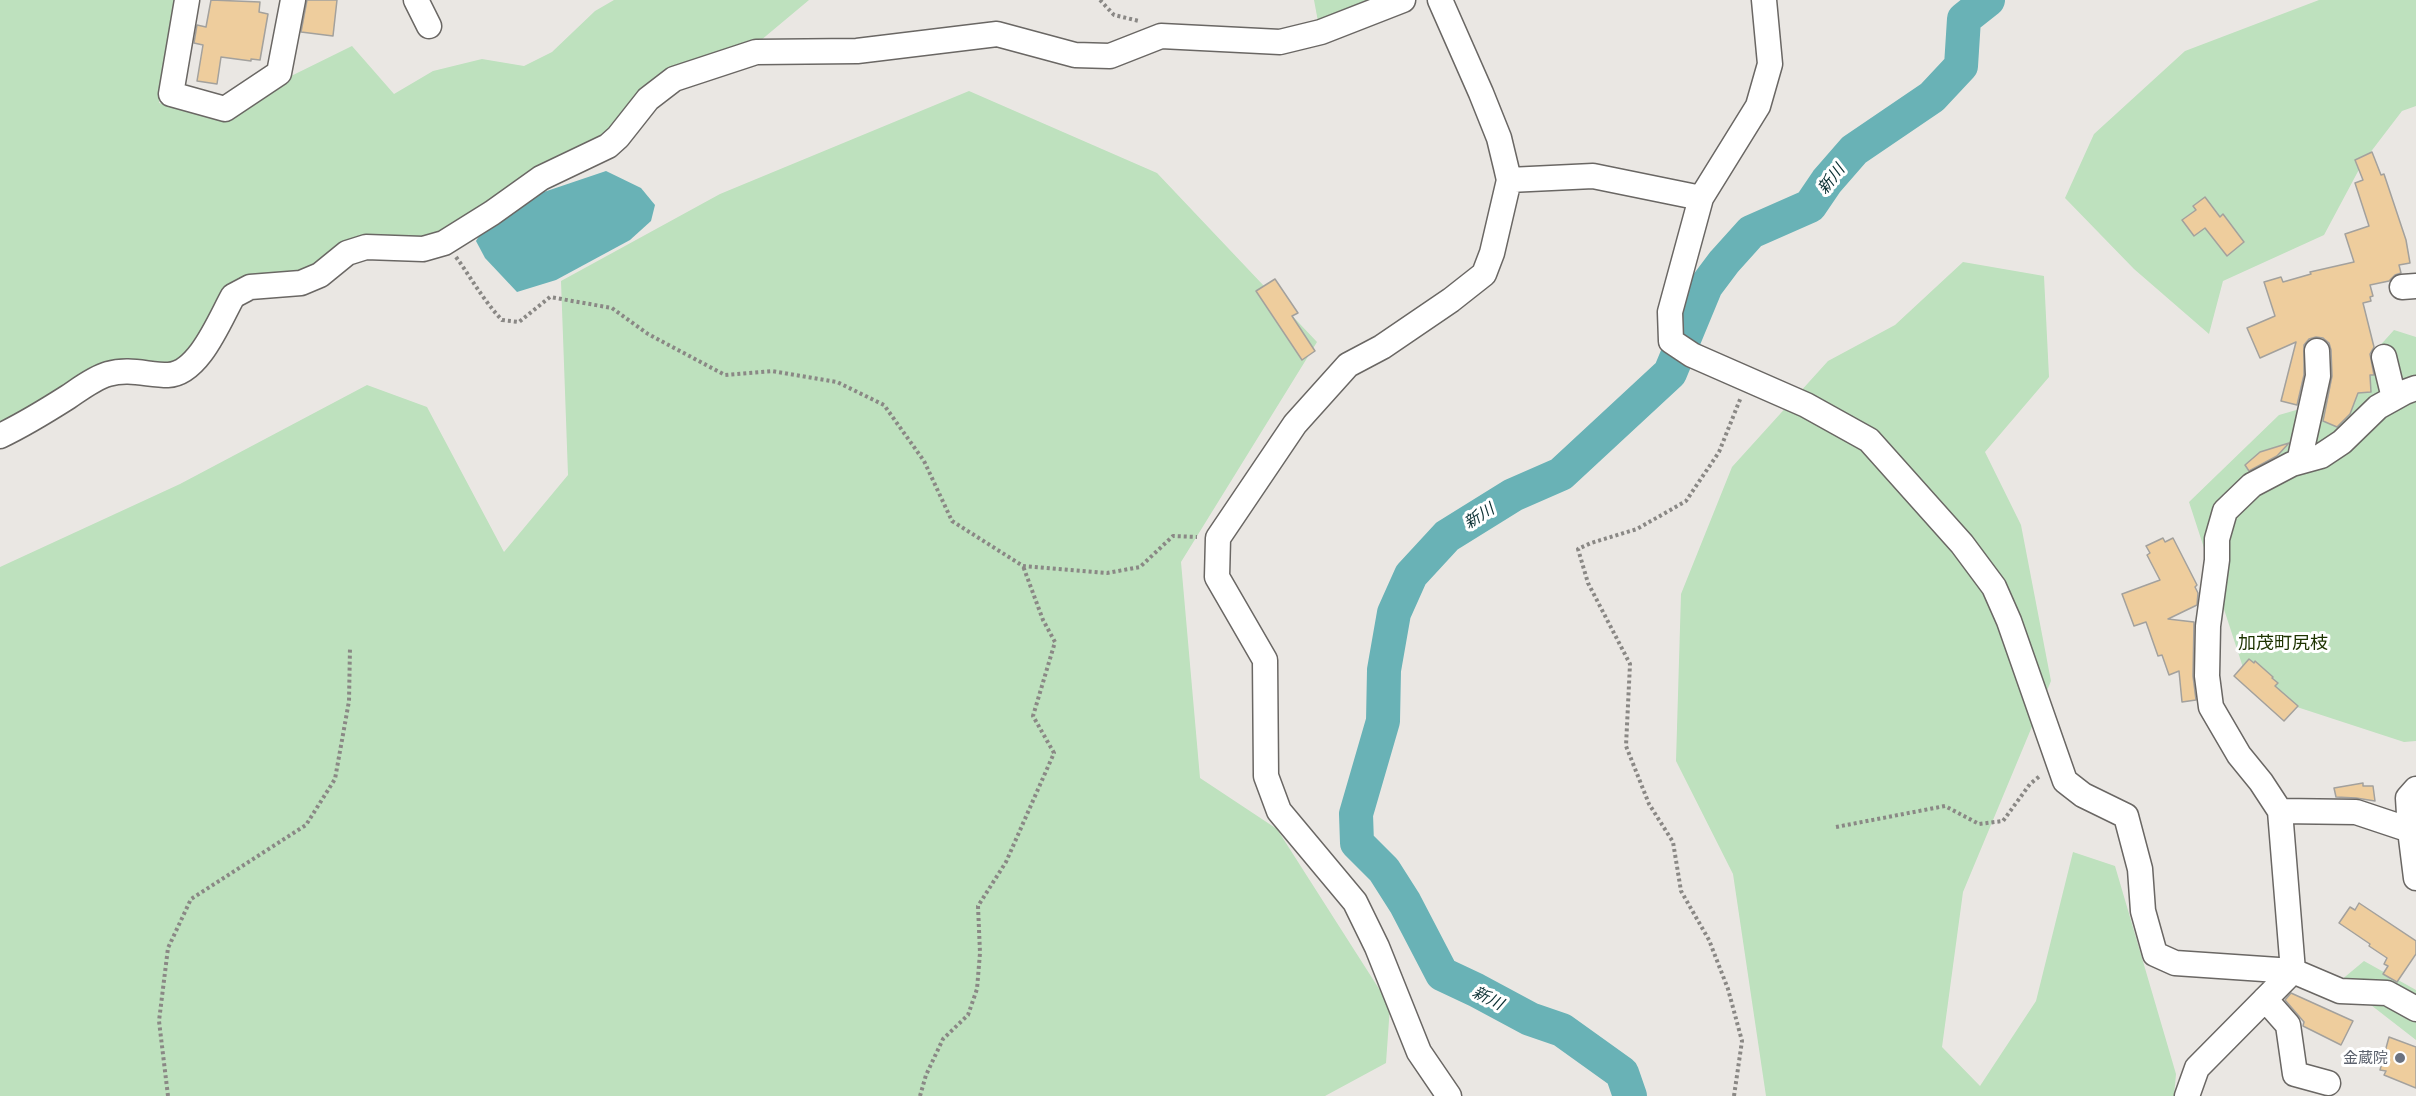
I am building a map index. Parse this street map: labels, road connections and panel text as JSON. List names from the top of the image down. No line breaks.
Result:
{"districts":["加茂町尻枝"],"water":["新川"],"places":["金蔵院"]}
